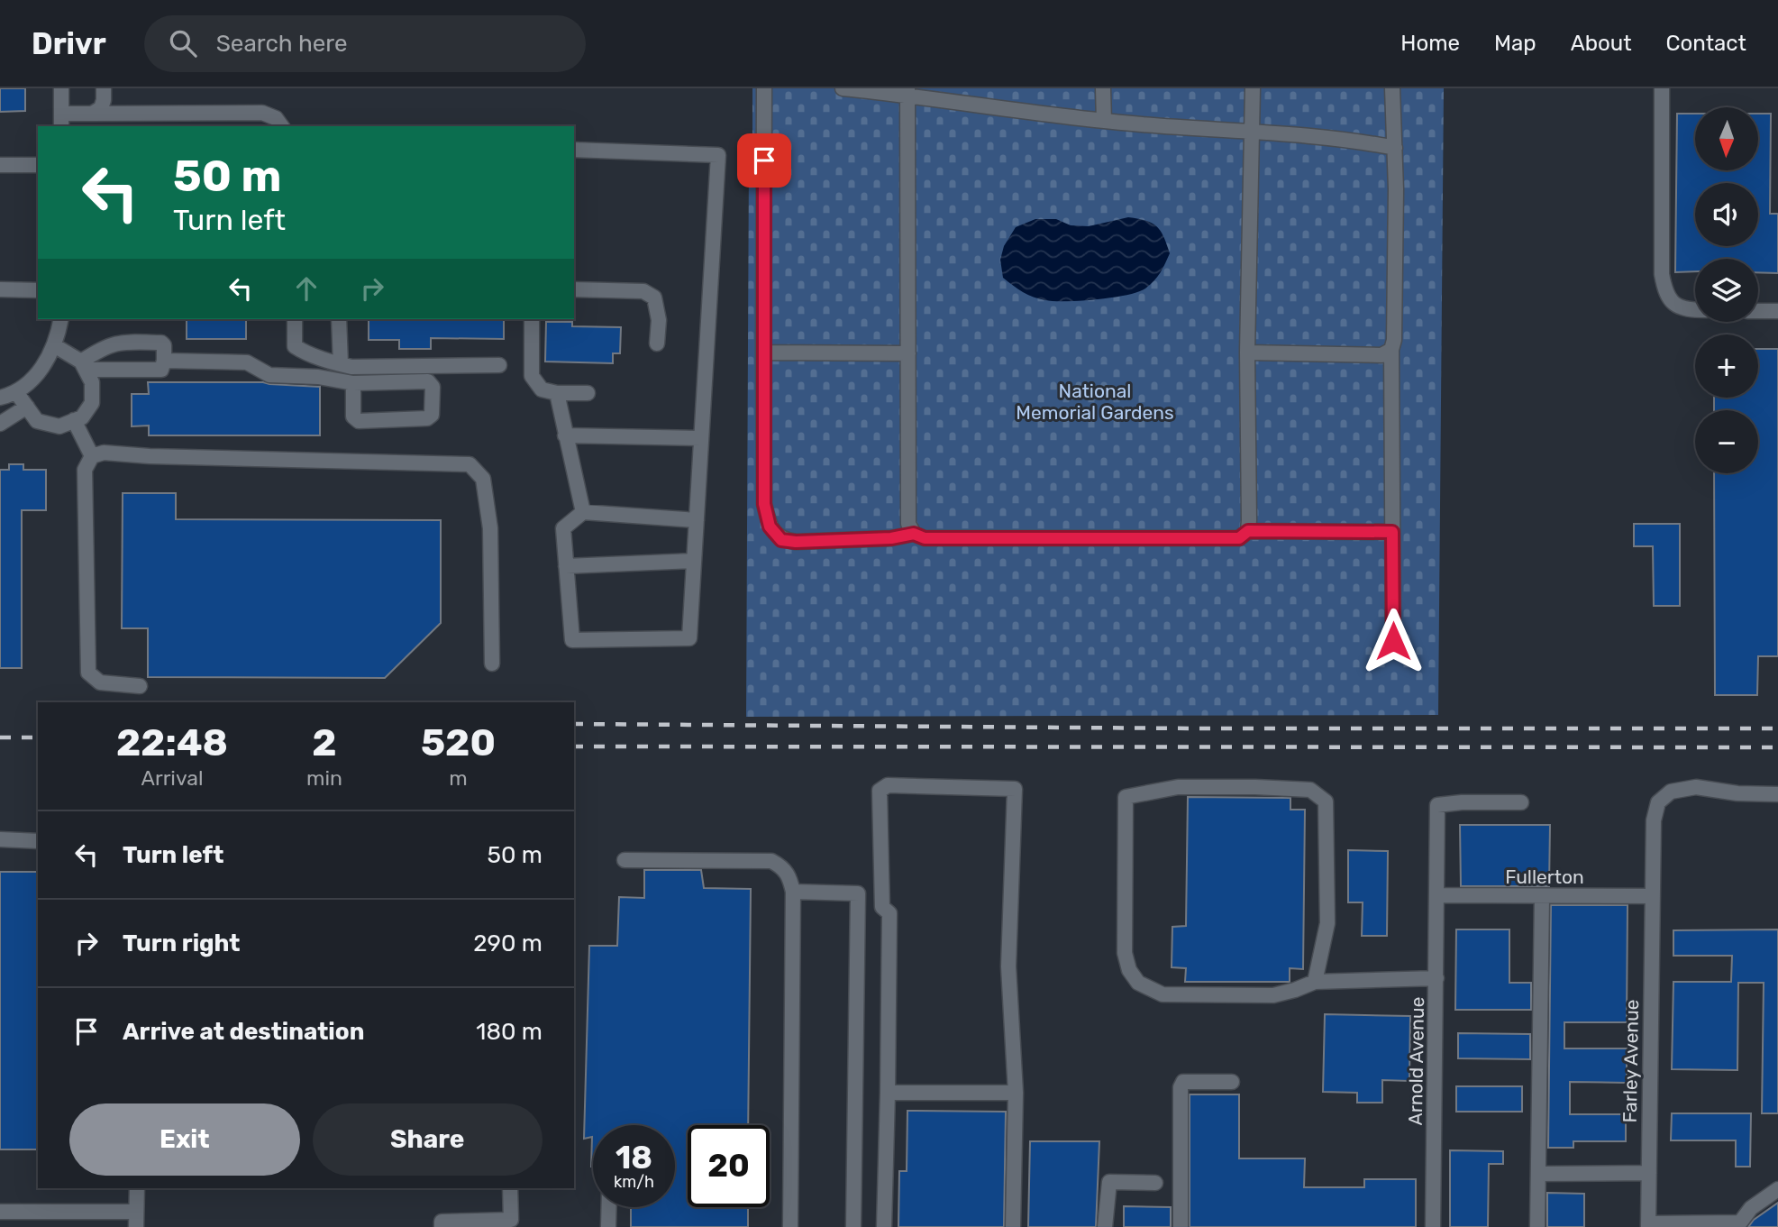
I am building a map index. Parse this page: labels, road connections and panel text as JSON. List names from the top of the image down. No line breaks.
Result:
{"streets":{"street":["Fullerton","Arnold Avenue","Farley Avenue"]},"crossings":[["Fullerton","Arnold Avenue"],["Fullerton","Farley Avenue"]],"parks":["National Memorial Gardens"],"north":"bottom","page":{"header":"Drivr","search":"Search here","nav":["Home","Map","About","Contact"],"map_buttons":["+","−"],"turn":["50 m","Turn left"],"eta":["22:48","Arrival","2","min","520","m"],"list":[{"name":"Turn left","value":"50 m"},{"name":"Turn right","value":"290 m"},{"name":"Arrive at destination","value":"180 m"}],"buttons":["Exit","Share"],"speed":"18 km/h","limit":"20"}}
